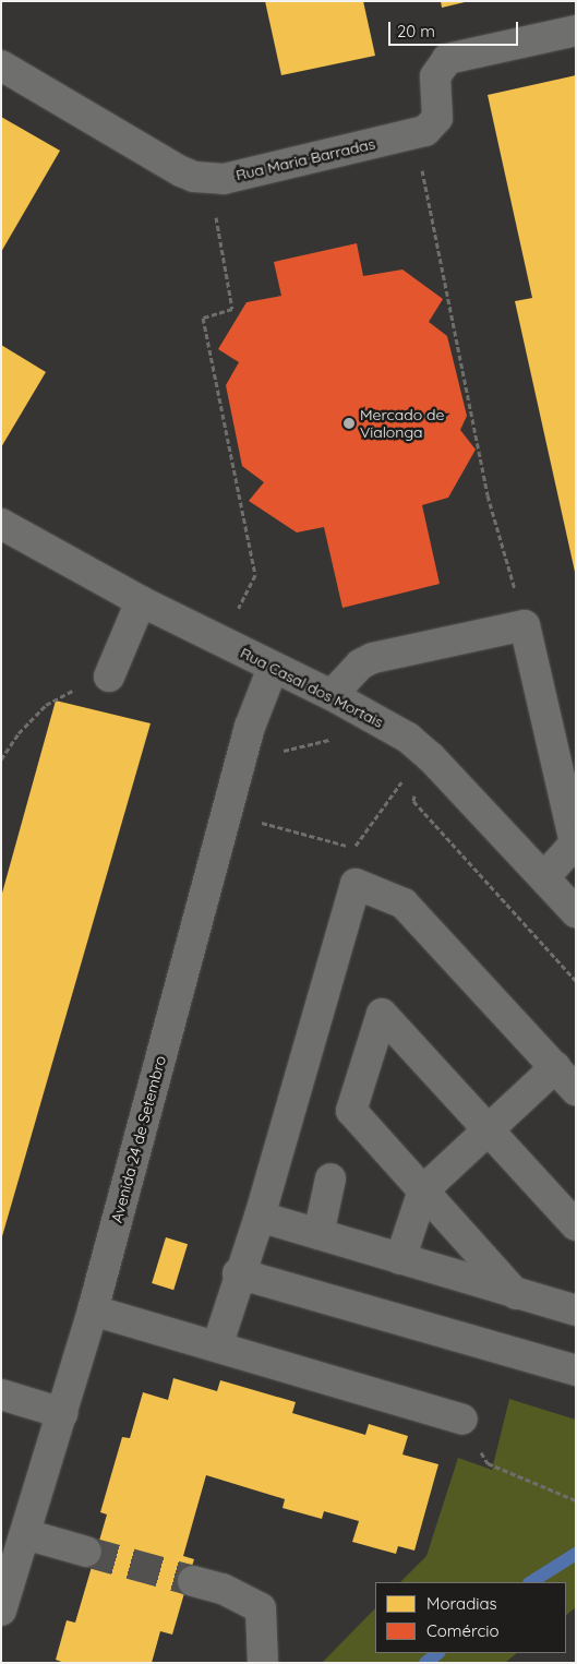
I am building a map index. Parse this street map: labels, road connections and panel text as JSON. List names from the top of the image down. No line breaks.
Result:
{"streets":{"street":["Rua Maria Barradas","Rua Casal dos Mortais","Avenida 24 de Setembro"]},"crossings":[["Rua Casal dos Mortais","Avenida 24 de Setembro"]],"places":["Mercado de Vialonga"],"legend":["Moradias","Comércio"],"scale_bar":"20 m"}
